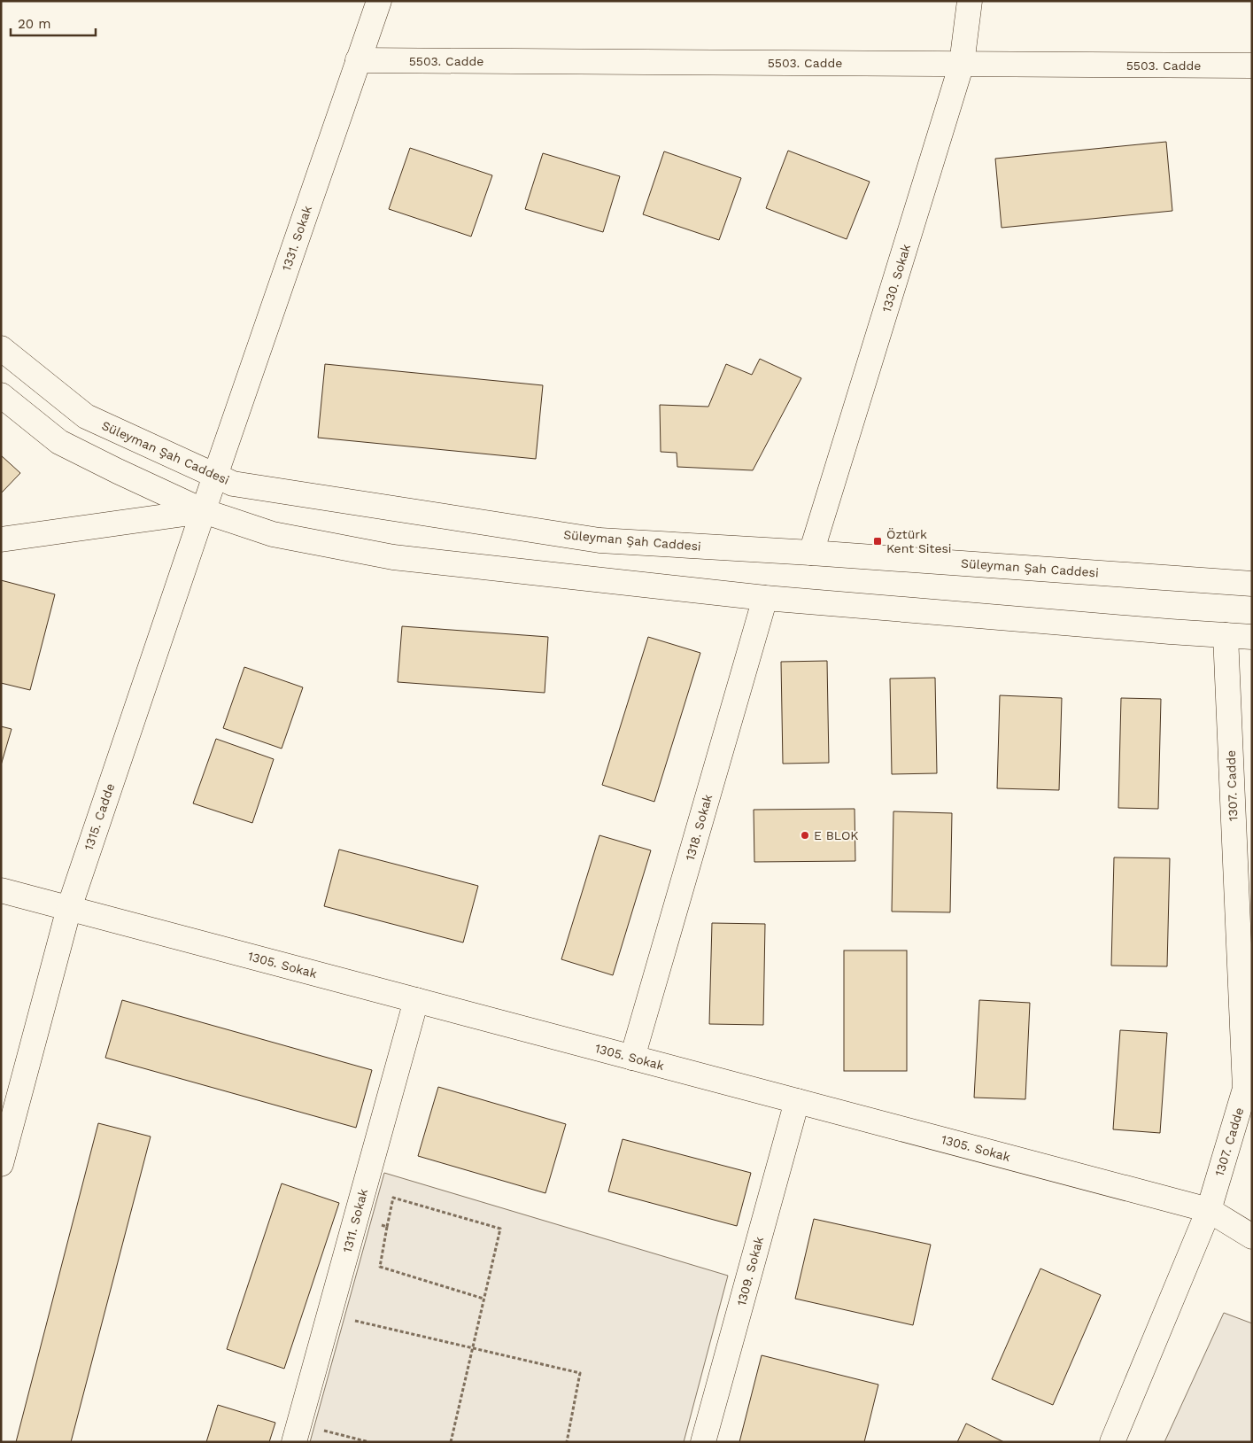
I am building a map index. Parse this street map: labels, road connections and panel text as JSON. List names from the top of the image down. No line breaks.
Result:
{"streets":{"street":["5503. Cadde","1331. Sokak","1330. Sokak","Süleyman Şah Caddesi","1307. Cadde","1315. Cadde","1318. Sokak","1305. Sokak","1311. Sokak","1309. Sokak"]},"crossings":[["5503. Cadde","1331. Sokak"],["5503. Cadde","1330. Sokak"],["1331. Sokak","Süleyman Şah Caddesi"],["1331. Sokak","1315. Cadde"],["1330. Sokak","Süleyman Şah Caddesi"],["Süleyman Şah Caddesi","1315. Cadde"],["1307. Cadde","1305. Sokak"],["1315. Cadde","1305. Sokak"],["1318. Sokak","1305. Sokak"],["1305. Sokak","1311. Sokak"],["1305. Sokak","1309. Sokak"]],"places":{"transit":["Öztürk Kent Sitesi"],"other":["E BLOK"]},"scale_bar":"20 m"}
